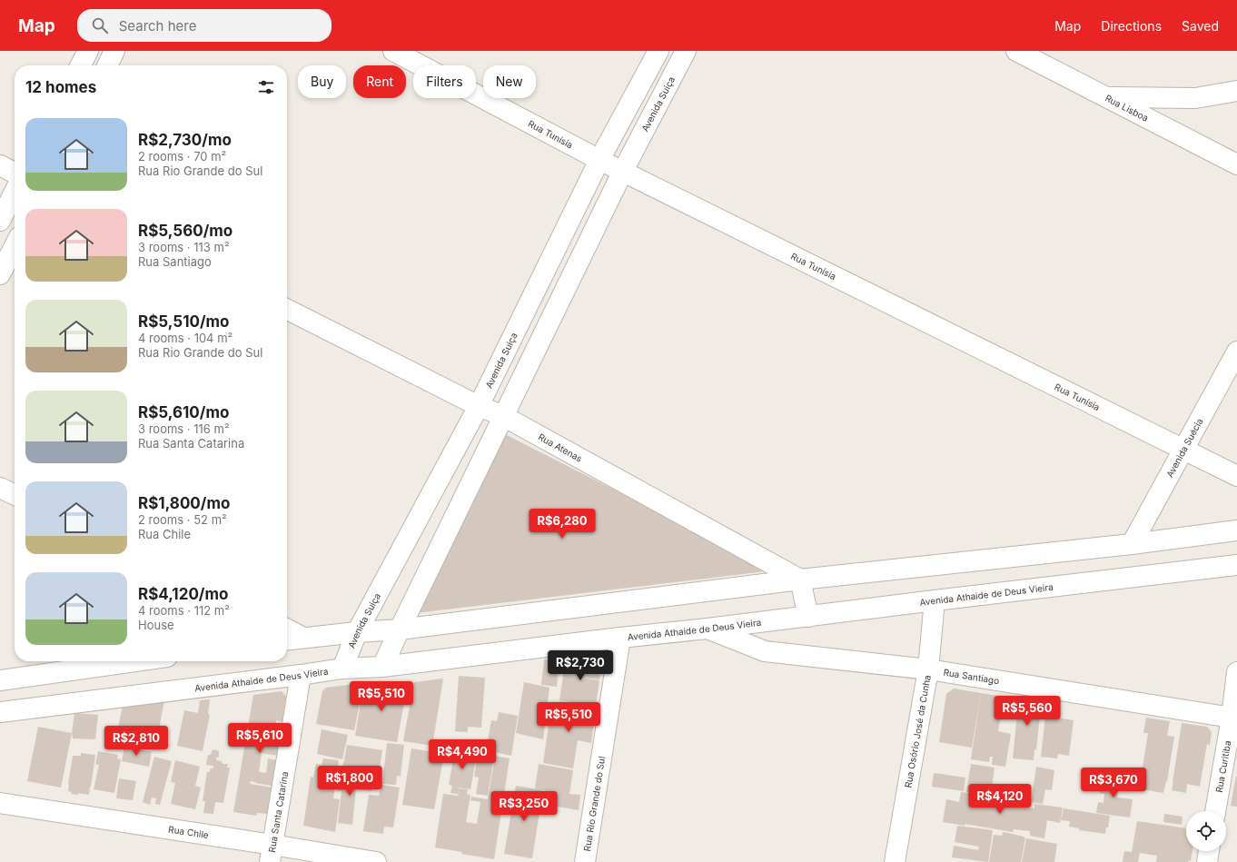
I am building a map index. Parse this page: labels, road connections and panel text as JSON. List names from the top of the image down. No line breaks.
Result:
{"streets":{"street":["Avenida Suiça","Rua Lisboa","Rua Tunísia","Rua Atenas","Avenida Suécia","Avenida Athaide de Deus Vieira","Rua Santiago","Rua Osório José da Cunha","Rua Curitiba","Rua Rio Grande do Sul","Rua Santa Catarina","Rua Chile"]},"crossings":[["Avenida Suiça","Rua Tunísia"],["Avenida Suiça","Rua Atenas"],["Avenida Suiça","Avenida Athaide de Deus Vieira"],["Rua Tunísia","Avenida Suécia"],["Avenida Athaide de Deus Vieira","Rua Santiago"],["Avenida Athaide de Deus Vieira","Rua Osório José da Cunha"],["Avenida Athaide de Deus Vieira","Rua Rio Grande do Sul"],["Avenida Athaide de Deus Vieira","Rua Santa Catarina"],["Rua Santiago","Rua Osório José da Cunha"],["Rua Santiago","Rua Curitiba"],["Rua Santa Catarina","Rua Chile"]],"page":{"header":"Map","search":"Search here","nav":["Map","Directions","Saved"],"chip":["Buy","Rent","Filters","New"],"heading":"12 homes","list":[{"name":"R$2,730/mo","note":"2 rooms · 70 m² · Rua Rio Grande do Sul"},{"name":"R$5,560/mo","note":"3 rooms · 113 m² · Rua Santiago"},{"name":"R$5,510/mo","note":"4 rooms · 104 m² · Rua Rio Grande do Sul"},{"name":"R$5,610/mo","note":"3 rooms · 116 m² · Rua Santa Catarina"},{"name":"R$1,800/mo","note":"2 rooms · 52 m² · Rua Chile"},{"name":"R$4,120/mo","note":"4 rooms · 112 m² · House"}],"price":["R$6,280","R$2,730","R$5,510","R$5,560","R$5,510","R$5,610","R$2,810","R$4,490","R$1,800","R$3,670","R$4,120","R$3,250"]}}
